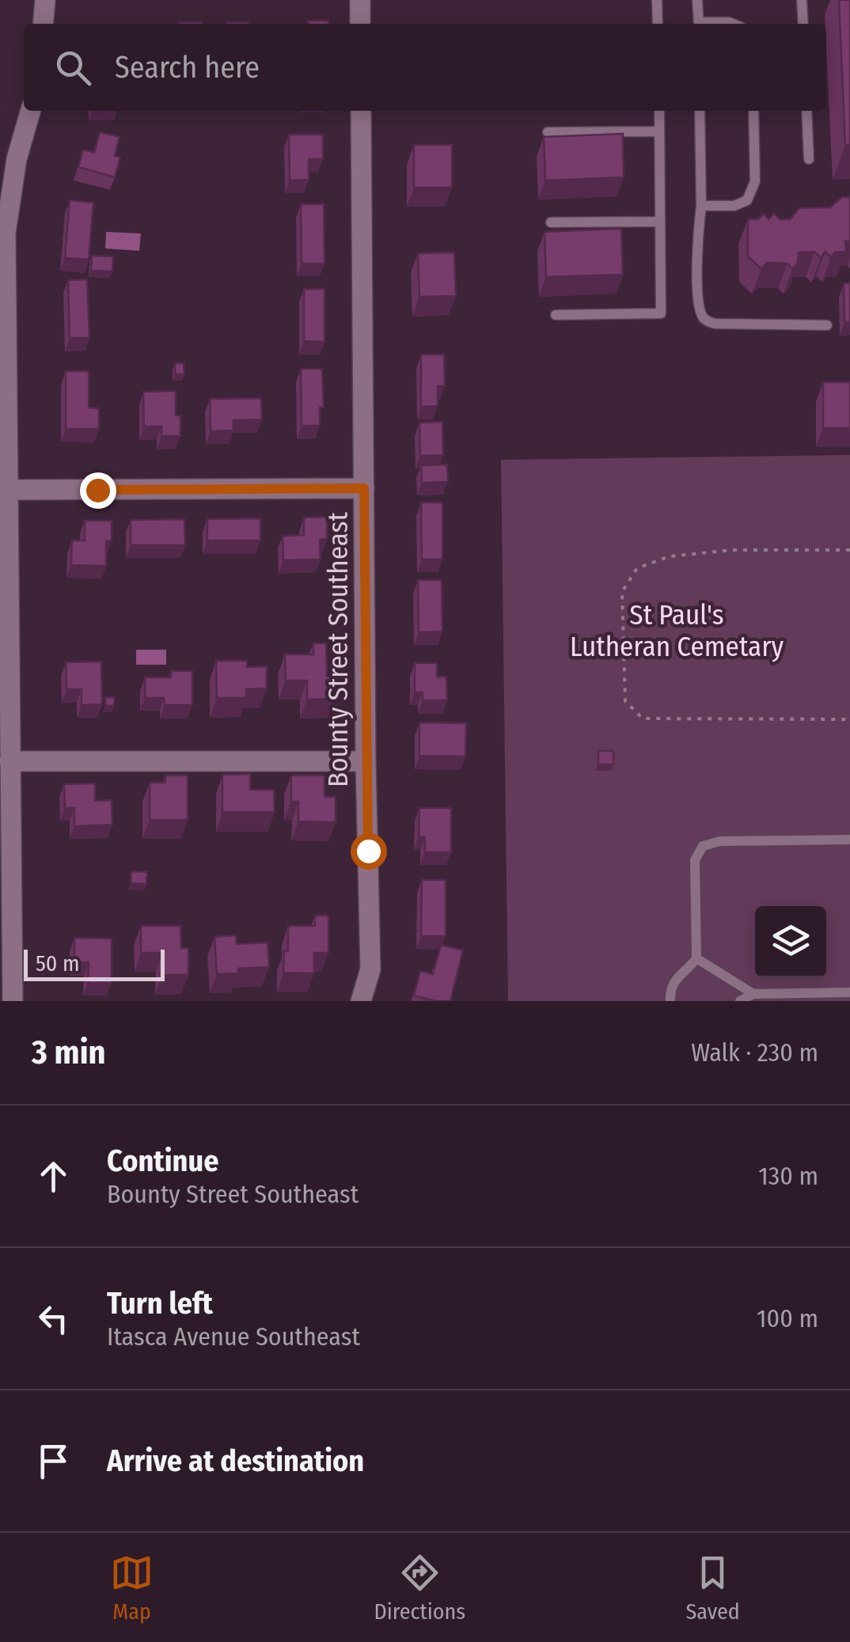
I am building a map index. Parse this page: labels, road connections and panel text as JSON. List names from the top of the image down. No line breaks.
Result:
{"streets":{"street":["Bounty Street Southeast"]},"parks":["St Paul's Lutheran Cemetary"],"scale_bar":"50 m","page":{"search":"Search here","scale":"50 m","heading":["3 min","Walk · 230 m"],"list":[["Continue","Bounty Street Southeast","130 m"],["Turn left","Itasca Avenue Southeast","100 m"],"Arrive at destination"],"nav":["Map","Directions","Saved"]}}
